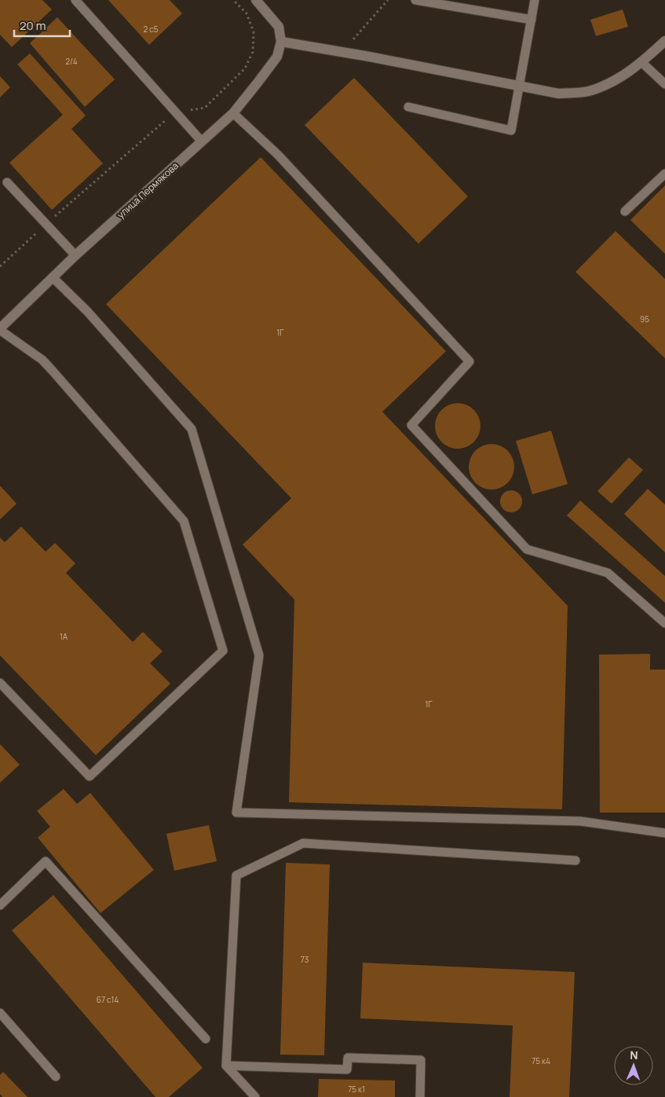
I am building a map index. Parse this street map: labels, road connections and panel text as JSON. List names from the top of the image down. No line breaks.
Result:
{"streets":{"street":["улица Пермякова"]},"house_numbers":["2 с5","2/4","95","1Г","1А","1Г","73","67 с14","75 к4","75 к1"],"scale_bar":"20 m","north":"top"}
